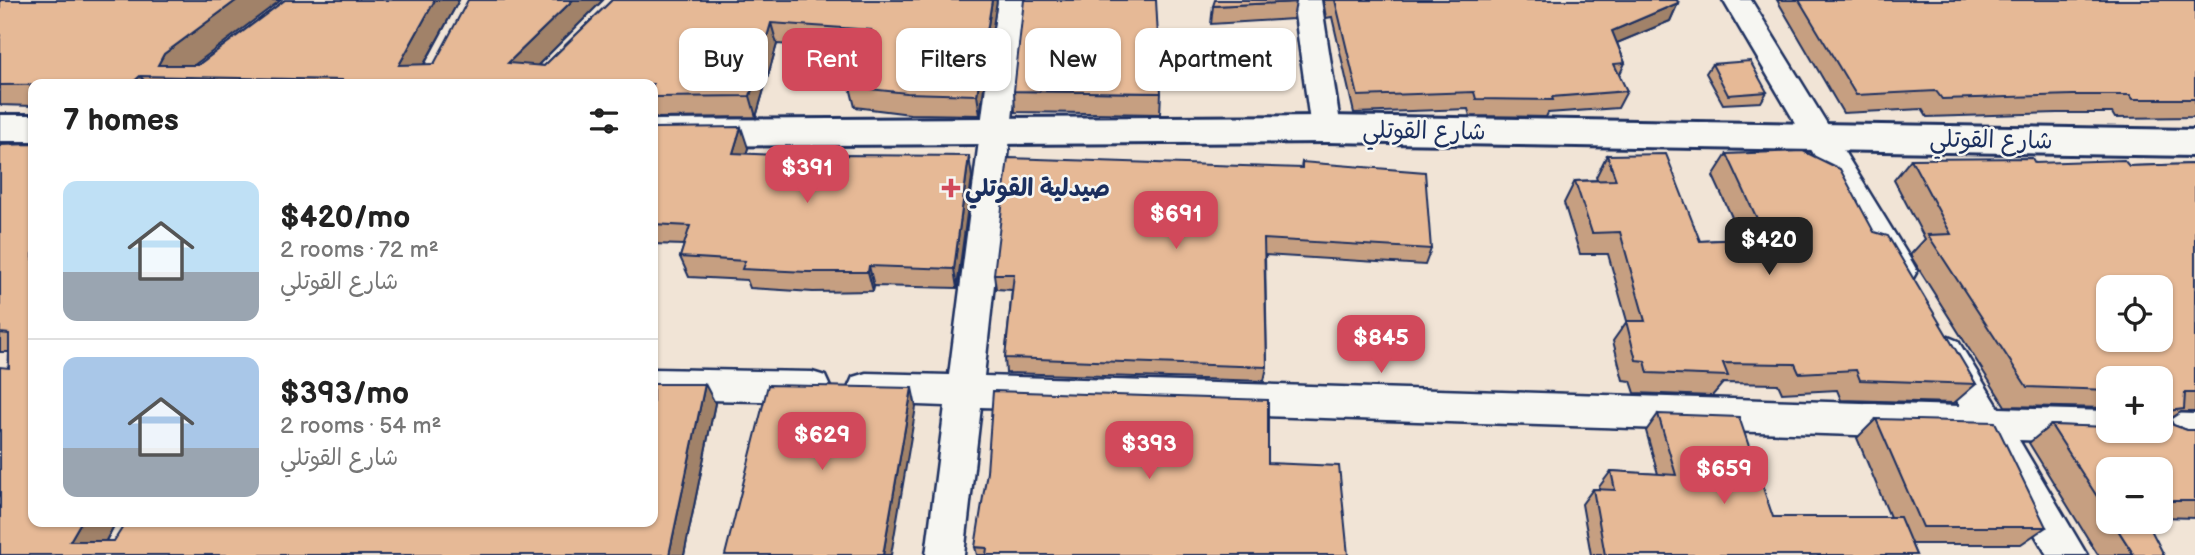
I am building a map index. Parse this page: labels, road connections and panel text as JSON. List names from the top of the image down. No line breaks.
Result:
{"streets":{"street":["شارع القوتلي"]},"places":{"health":["صيدلية القوتلي"]},"page":{"chip":["Buy","Rent","Filters","New","Apartment"],"heading":"7 homes","price":["$391","$691","$420","$845","$629","$393","$659"],"list":[{"name":"$420/mo","note":"2 rooms · 72 m² · شارع القوتلي"},{"name":"$393/mo","note":"2 rooms · 54 m² · شارع القوتلي"}],"map_buttons":["+","−"]}}
